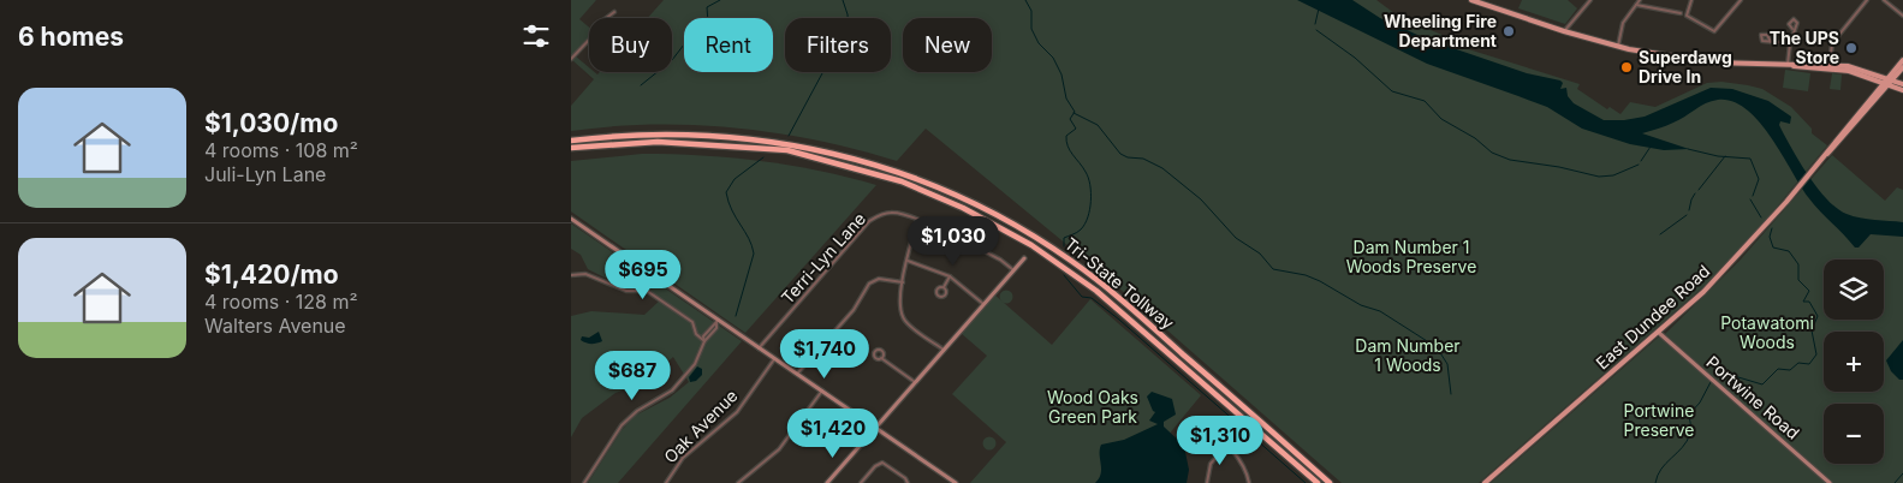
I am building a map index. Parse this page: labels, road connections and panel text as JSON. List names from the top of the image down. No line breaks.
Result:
{"streets":{"highway":["Tri-State Tollway"],"main road":["East Dundee Road","Portwine Road"],"street":["Terri-Lyn Lane","Oak Avenue"]},"crossings":[["East Dundee Road","Portwine Road"]],"parks":["Dam Number 1 Woods Preserve","Potawatomi Woods","Dam Number 1 Woods","Wood Oaks Green Park","Portwine Preserve"],"places":["Wheeling Fire Department","The UPS Store","Superdawg Drive In"],"page":{"heading":"6 homes","chip":["Buy","Rent","Filters","New"],"list":[{"name":"$1,030/mo","note":"4 rooms · 108 m² · Juli-Lyn Lane"},{"name":"$1,420/mo","note":"4 rooms · 128 m² · Walters Avenue"}],"price":["$1,030","$695","$1,740","$687","$1,420","$1,310"],"map_buttons":["+","−"]}}
